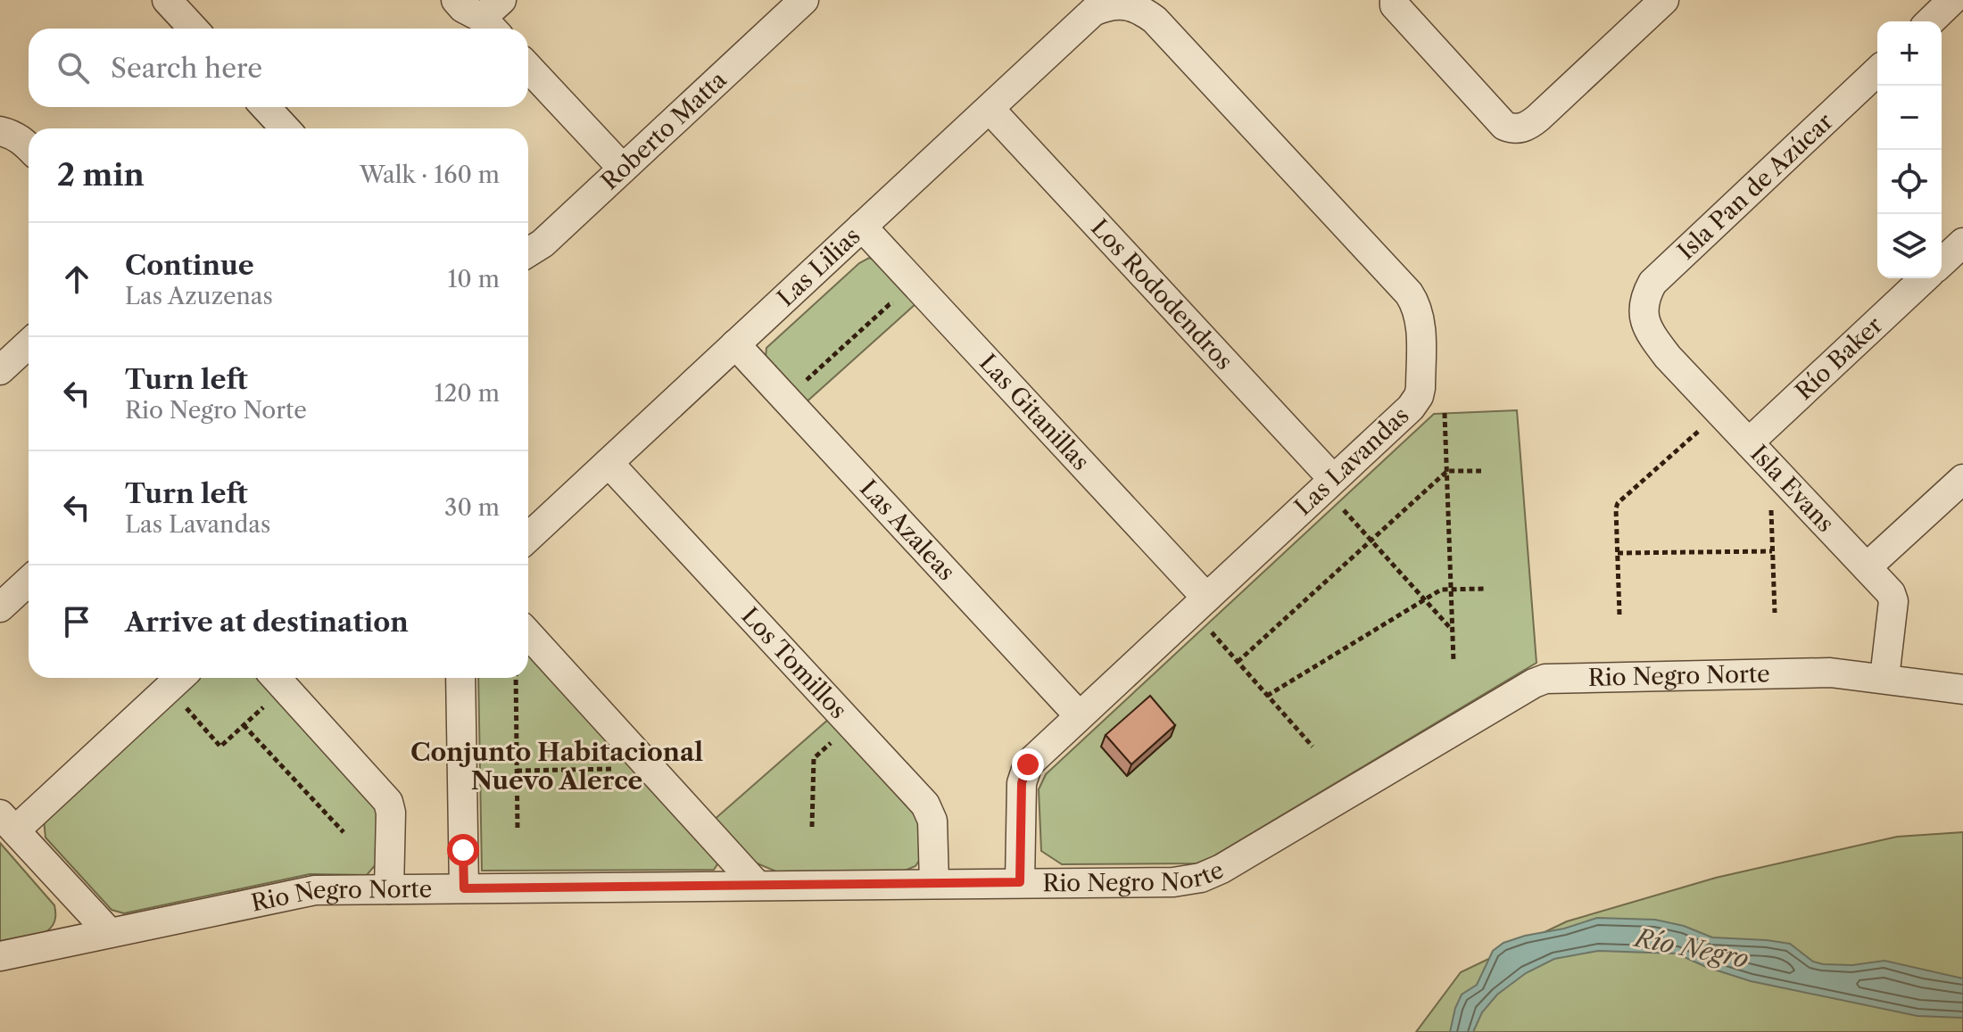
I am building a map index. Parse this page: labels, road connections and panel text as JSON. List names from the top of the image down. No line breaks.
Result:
{"streets":{"street":["Roberto Matta","Isla Pan de Azúcar","Las Lilias","Los Rododendros","Río Baker","Las Gitanillas","Las Lavandas","Isla Evans","Las Azaleas","Los Tomillos","Rio Negro Norte"]},"crossings":[["Isla Pan de Azúcar","Isla Evans"],["Las Lilias","Los Rododendros"],["Las Lilias","Las Gitanillas"],["Las Lilias","Las Lavandas"],["Las Lilias","Las Azaleas"],["Las Lilias","Los Tomillos"],["Los Rododendros","Las Lavandas"],["Río Baker","Isla Evans"],["Las Gitanillas","Las Lavandas"],["Las Lavandas","Las Azaleas"],["Las Lavandas","Rio Negro Norte"],["Isla Evans","Rio Negro Norte"],["Los Tomillos","Rio Negro Norte"]],"districts":["Conjunto Habitacional Nuevo Alerce"],"water":["Río Negro"],"page":{"map_buttons":["+","−"],"search":"Search here","heading":["2 min","Walk · 160 m"],"list":[["Continue","Las Azuzenas","10 m"],["Turn left","Rio Negro Norte","120 m"],["Turn left","Las Lavandas","30 m"],"Arrive at destination"]}}
